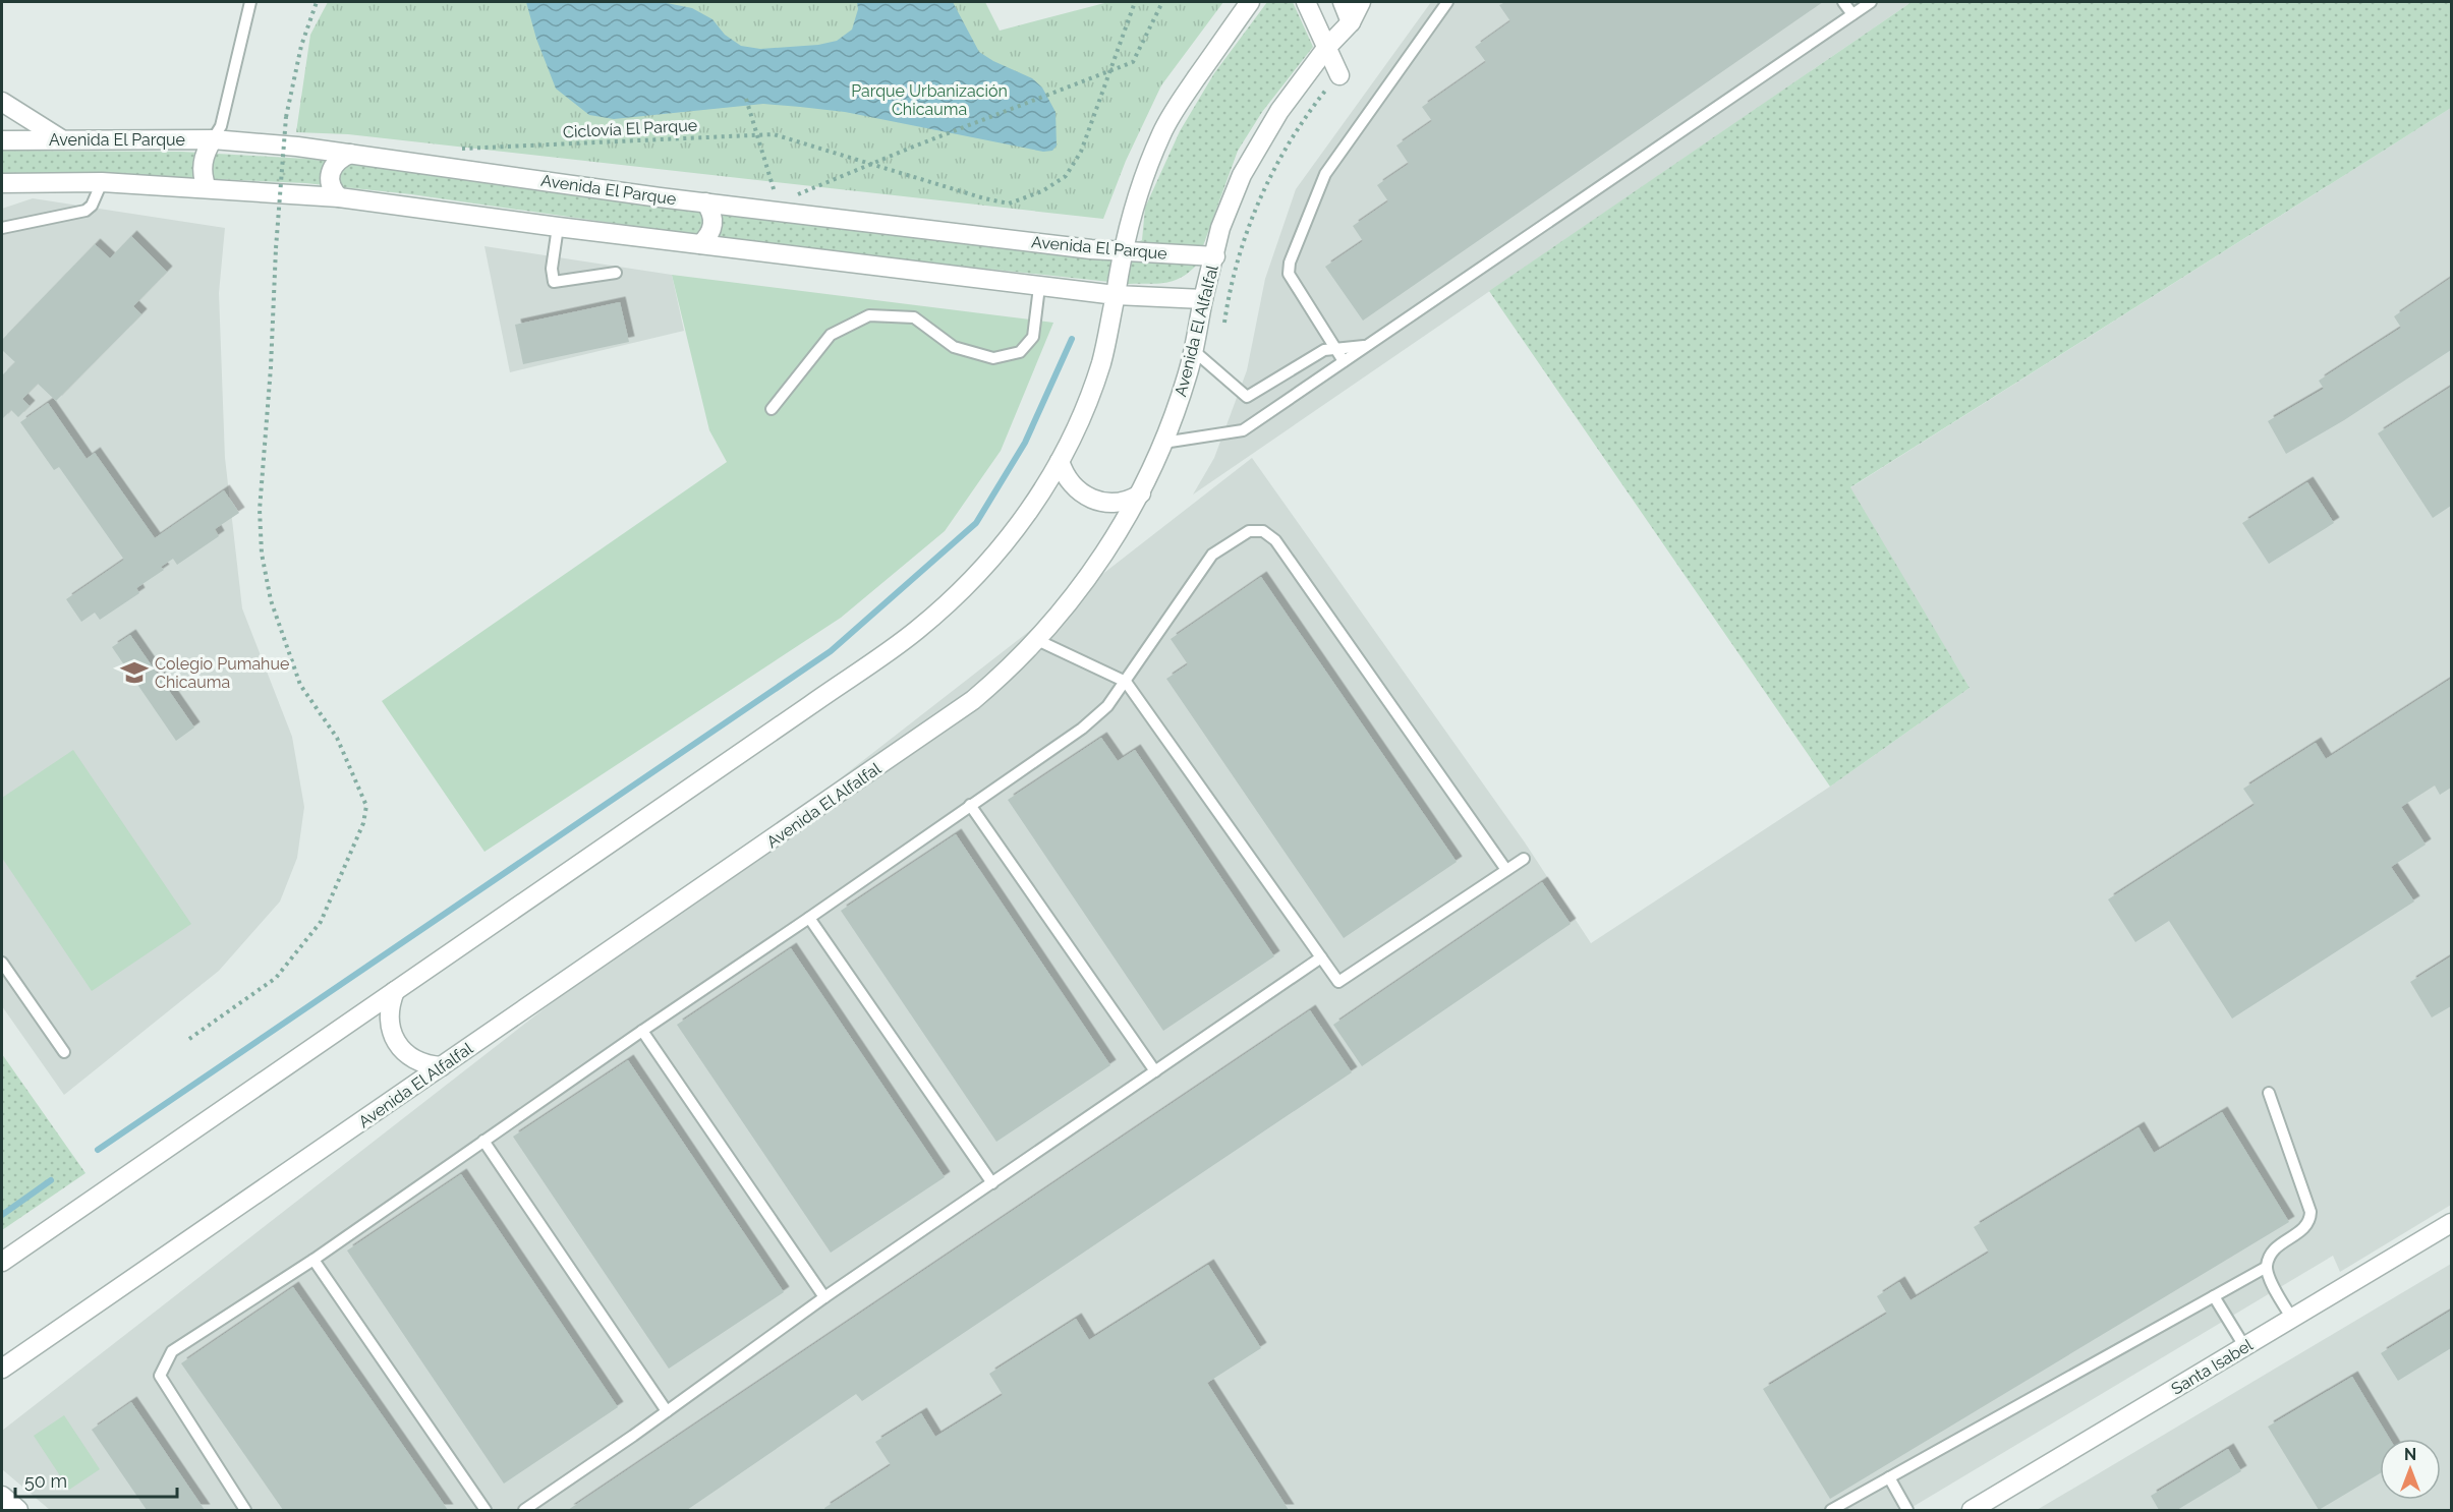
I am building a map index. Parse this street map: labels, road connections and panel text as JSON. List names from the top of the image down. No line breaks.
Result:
{"streets":{"street":["Avenida El Parque","Avenida El Alfalfal","Santa Isabel"],"path":["Ciclovía El Parque"]},"crossings":[["Avenida El Parque","Avenida El Alfalfal"]],"parks":["Parque Urbanización Chicauma"],"places":{"school or university":["Colegio Pumahue Chicauma"]},"scale_bar":"50 m","north":"top"}
